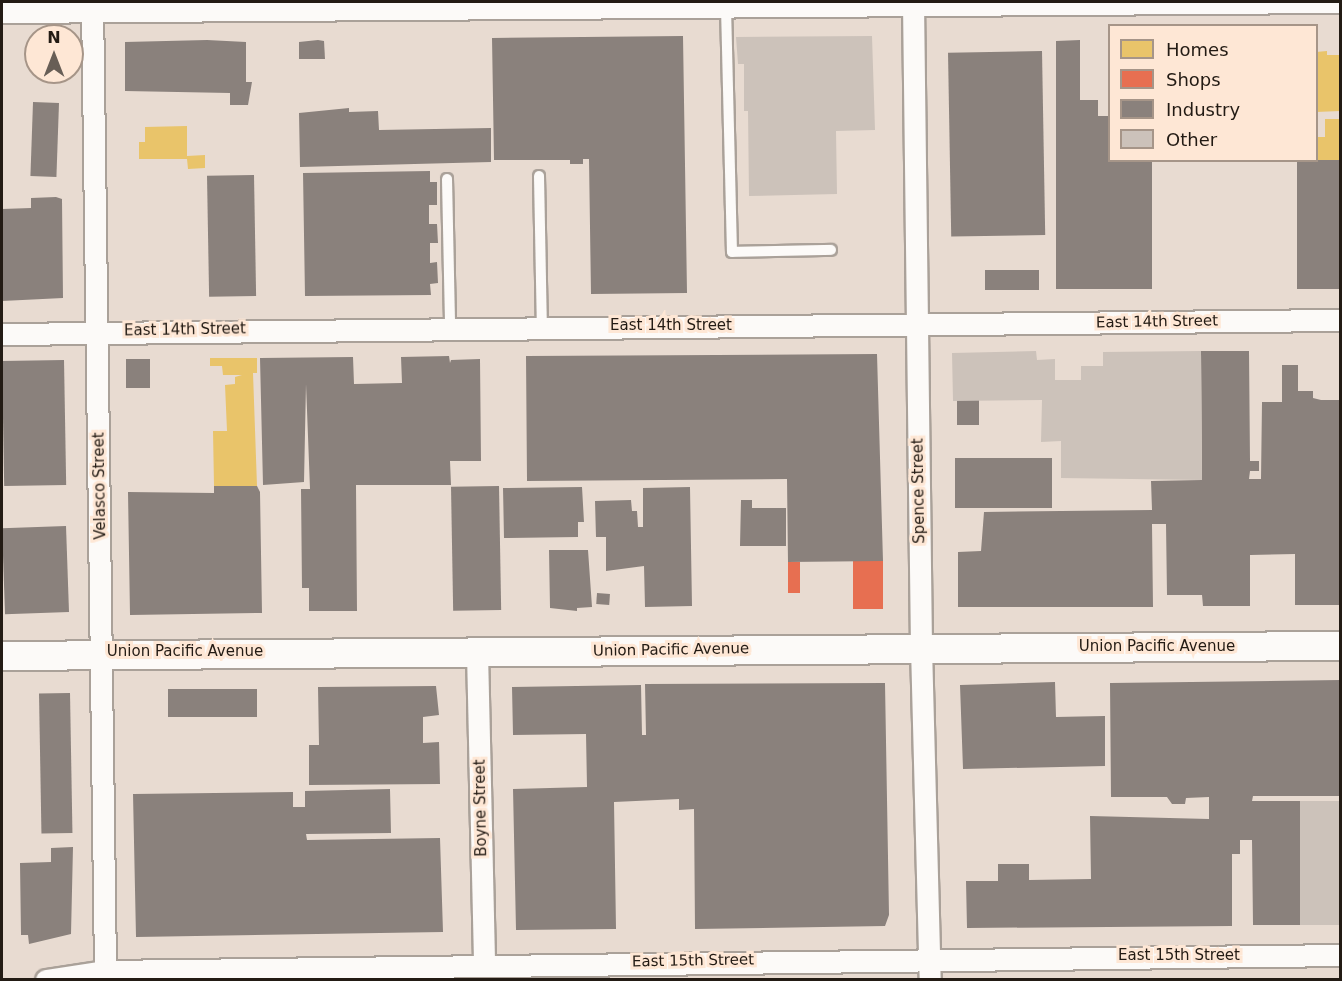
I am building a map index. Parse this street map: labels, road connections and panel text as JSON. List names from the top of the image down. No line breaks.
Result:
{"streets":{"street":["East 14th Street","Velasco Street","Spence Street","Union Pacific Avenue","Boyne Street","East 15th Street"]},"crossings":[["East 14th Street","Velasco Street"],["East 14th Street","Spence Street"],["Velasco Street","Union Pacific Avenue"],["Velasco Street","East 15th Street"],["Spence Street","Union Pacific Avenue"],["Spence Street","East 15th Street"],["Union Pacific Avenue","Boyne Street"],["Boyne Street","East 15th Street"]],"legend":["Homes","Shops","Industry","Other"],"north":"top"}
